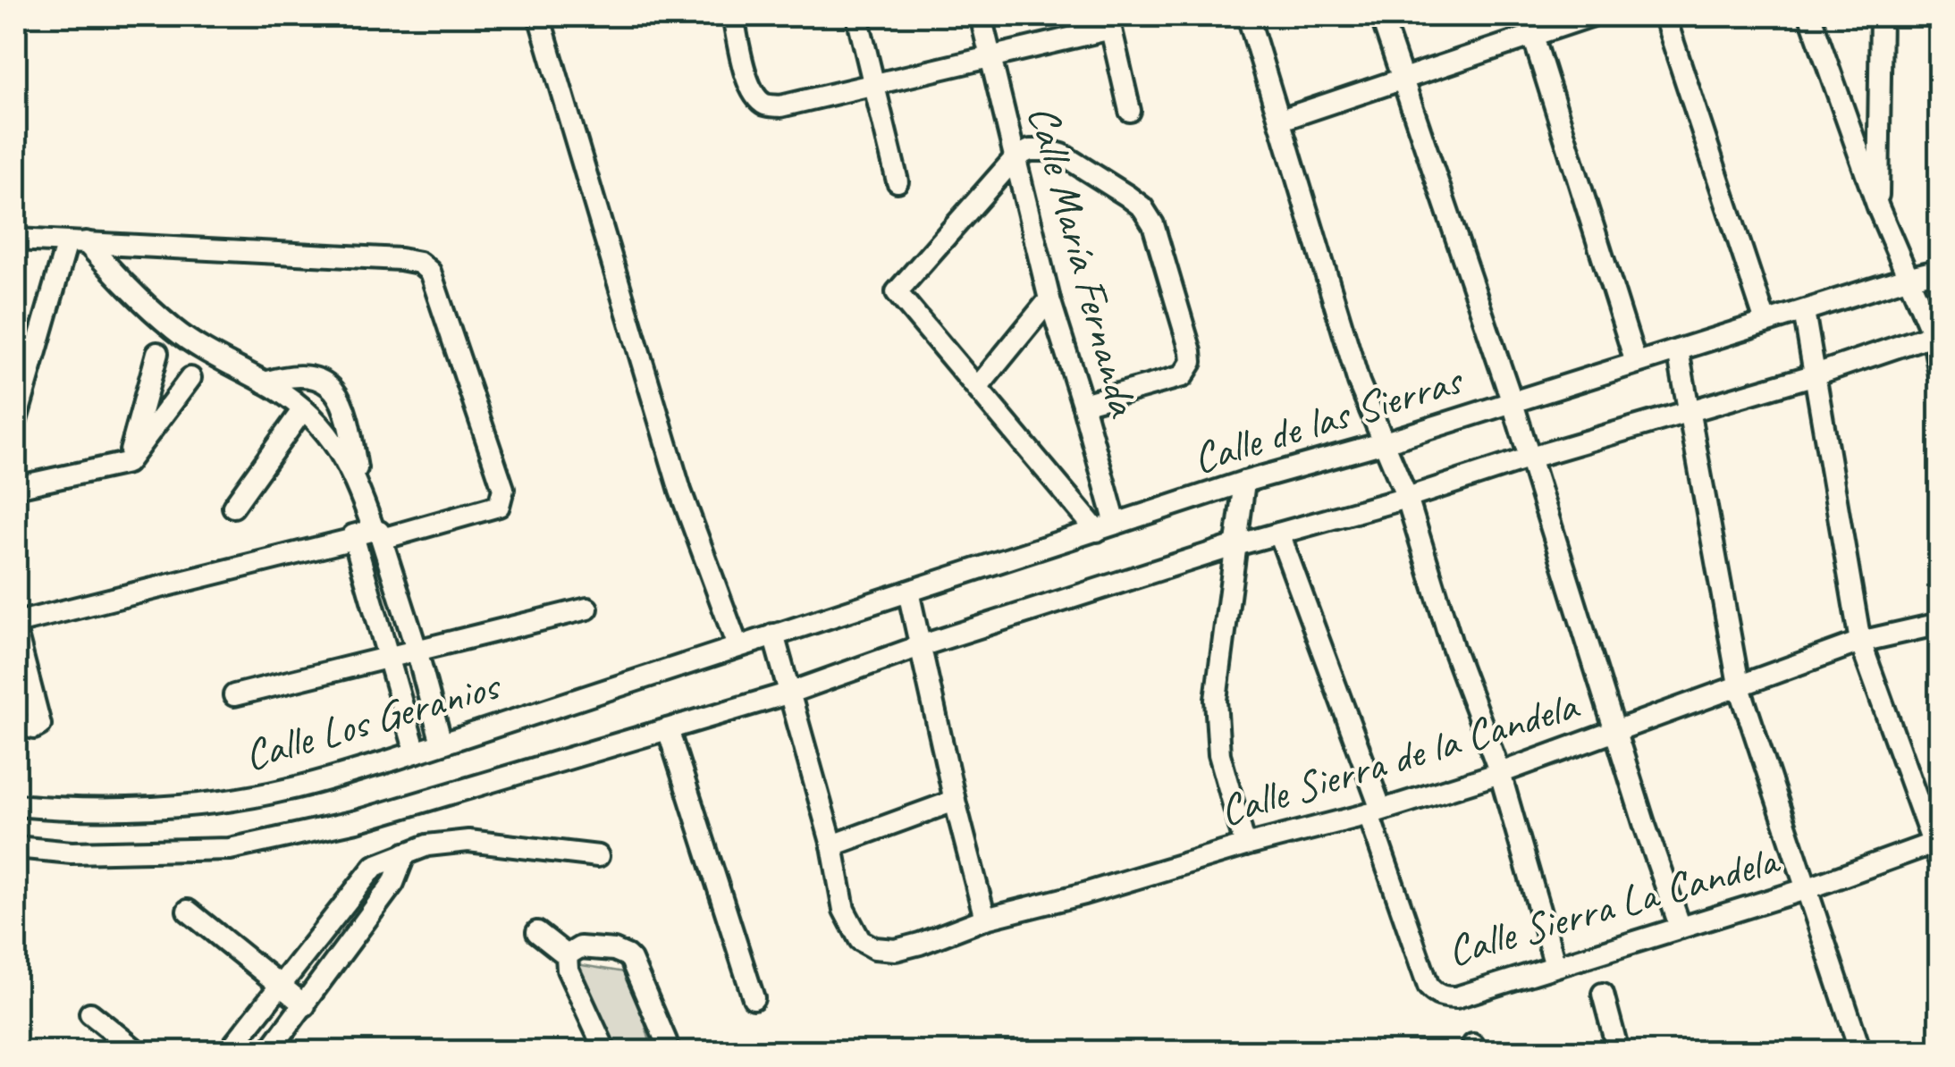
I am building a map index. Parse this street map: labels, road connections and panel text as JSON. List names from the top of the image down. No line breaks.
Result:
{"streets":{"street":["Calle María Fernanda","Calle de las Sierras","Calle Los Geranios","Calle Sierra de la Candela","Calle Sierra La Candela"]},"crossings":[["Calle María Fernanda","Calle de las Sierras"],["Calle de las Sierras","Calle Los Geranios"],["Calle Sierra de la Candela","Calle Sierra La Candela"]]}
